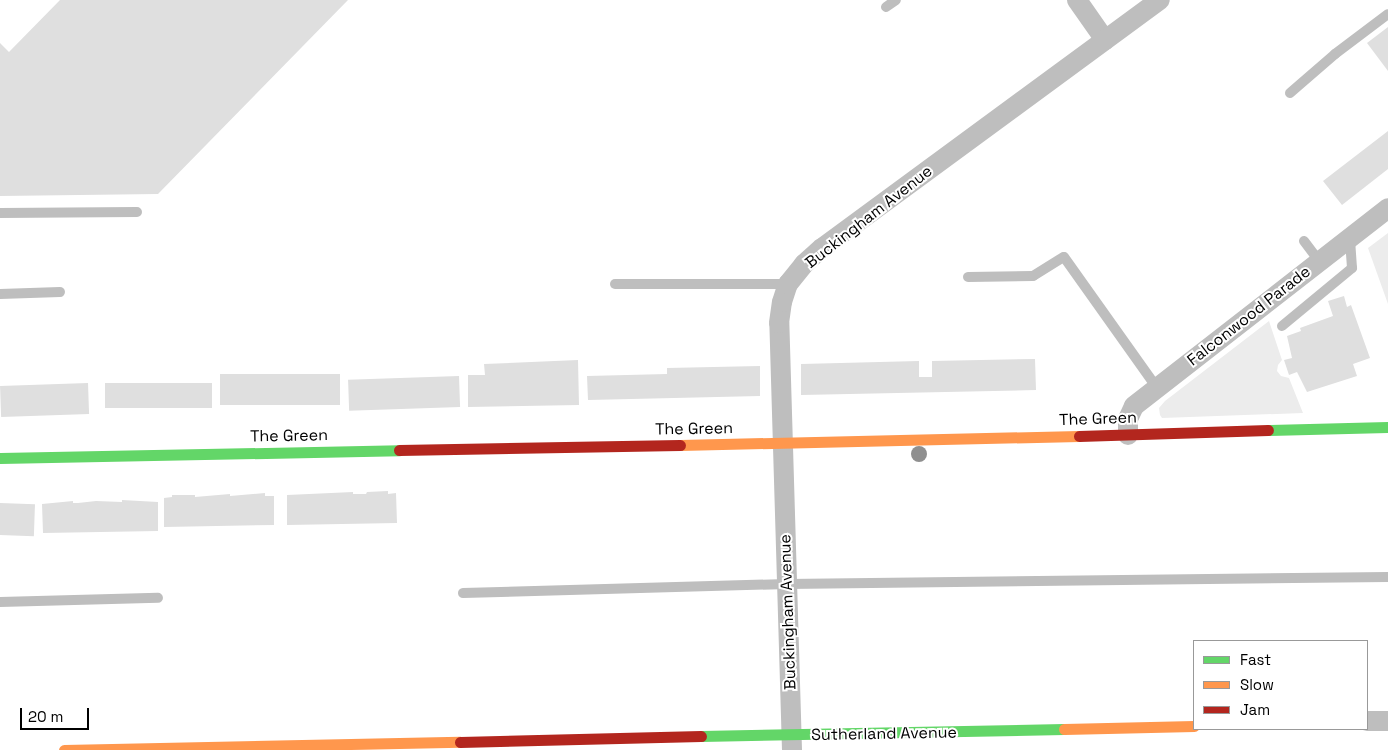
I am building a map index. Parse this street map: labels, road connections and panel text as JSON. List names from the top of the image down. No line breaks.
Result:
{"streets":{"street":["Buckingham Avenue","Falconwood Parade","The Green","Sutherland Avenue"]},"crossings":[["Buckingham Avenue","The Green"],["Buckingham Avenue","Sutherland Avenue"],["Falconwood Parade","The Green"]],"legend":["Fast","Slow","Jam"],"scale_bar":"20 m"}
